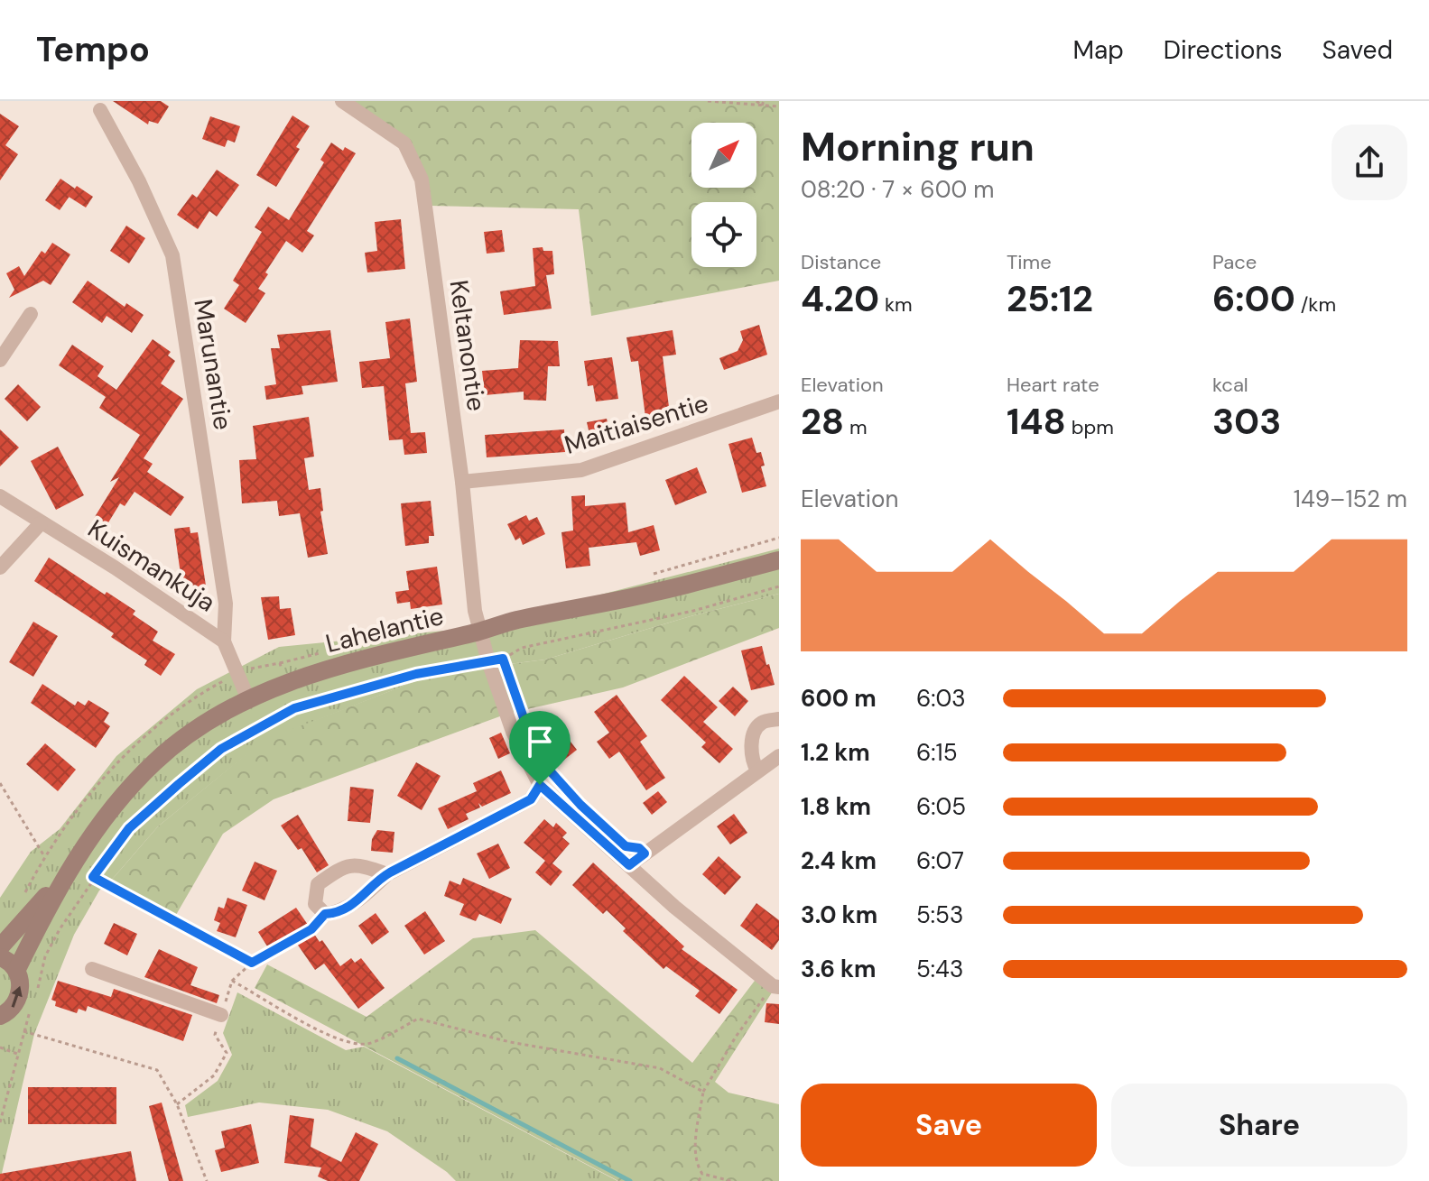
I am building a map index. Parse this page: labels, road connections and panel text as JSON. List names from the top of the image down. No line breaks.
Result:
{"streets":{"main road":["Lahelantie"],"street":["Keltanontie","Marunantie","Maitiaisentie","Kuismankuja"]},"crossings":[["Keltanontie","Maitiaisentie"],["Keltanontie","Lahelantie"],["Marunantie","Kuismankuja"],["Kuismankuja","Lahelantie"]],"north":"top right","page":{"header":"Tempo","nav":["Map","Directions","Saved"],"heading":["Morning run","08:20 · 7 × 600 m"],"stats":[["Distance","4.20 km"],["Time","25:12"],["Pace","6:00 /km"],["Elevation","28 m"],["Heart rate","148 bpm"],["kcal","303"]],"chart":["Elevation","149–152 m"],"list":[{"name":"600 m","note":"6:03"},{"name":"1.2 km","note":"6:15"},{"name":"1.8 km","note":"6:05"},{"name":"2.4 km","note":"6:07"},{"name":"3.0 km","note":"5:53"},{"name":"3.6 km","note":"5:43"}],"buttons":["Save","Share"]}}
